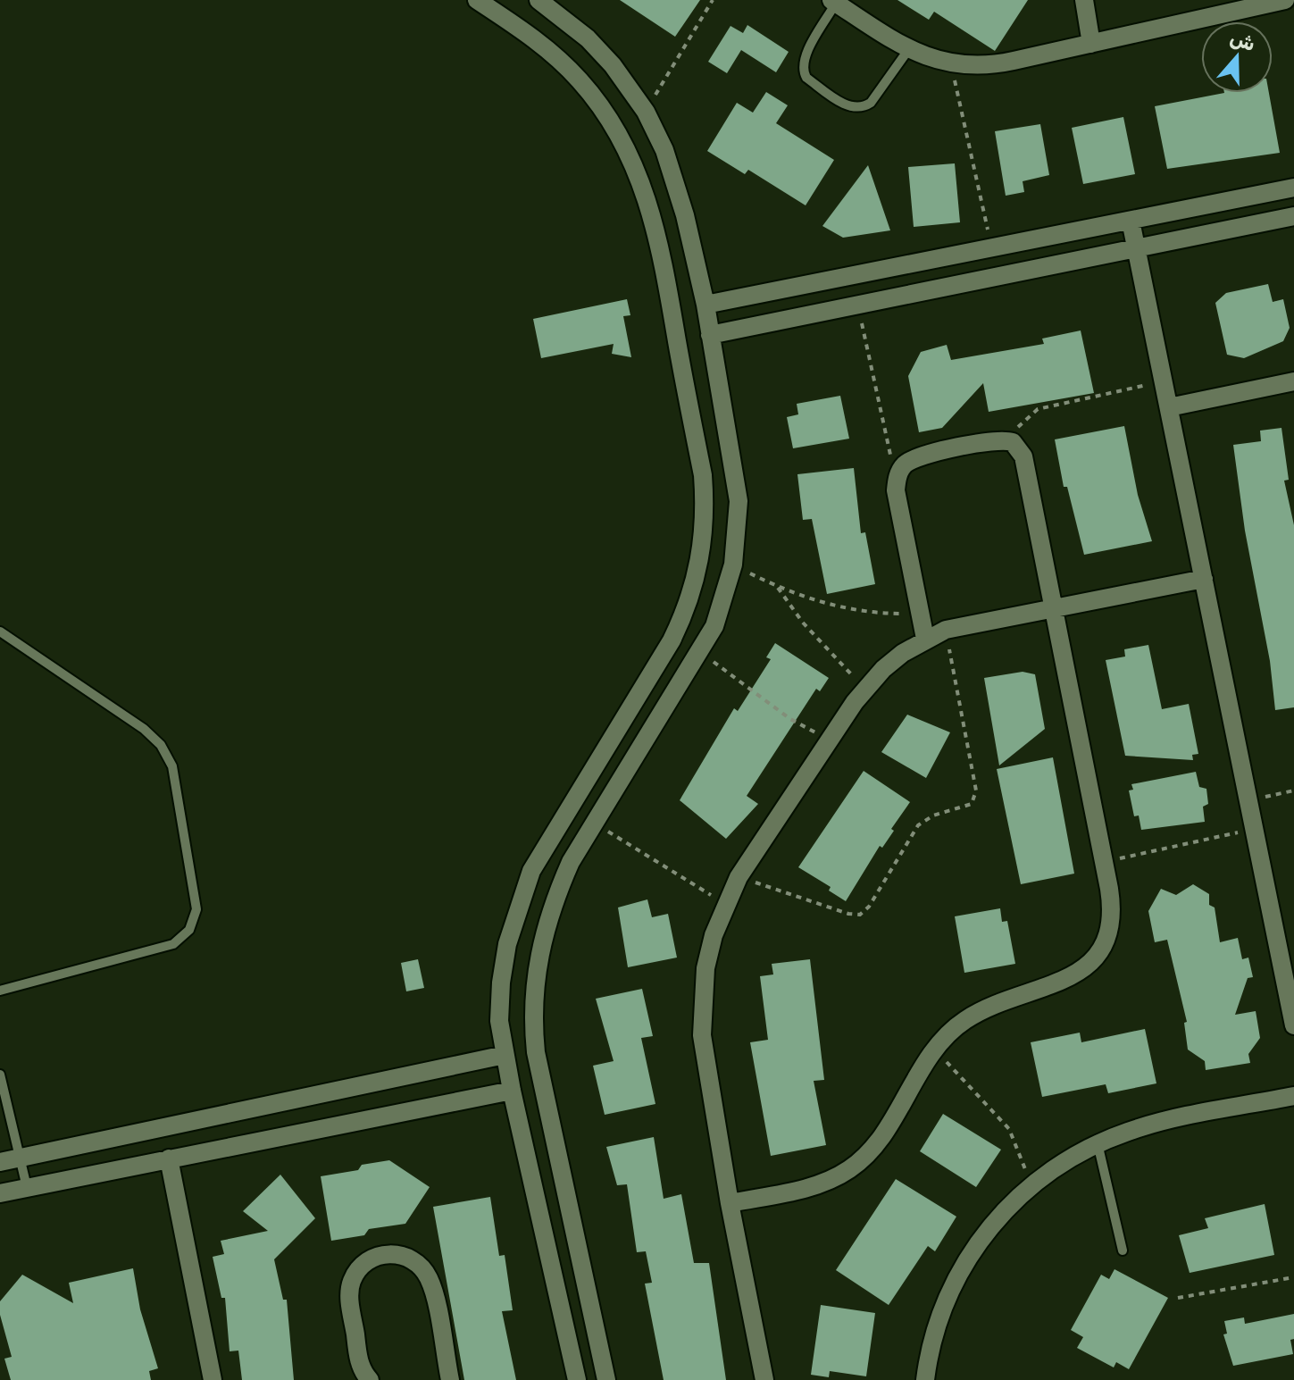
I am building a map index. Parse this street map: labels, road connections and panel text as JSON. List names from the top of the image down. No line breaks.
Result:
{"north":"top"}
